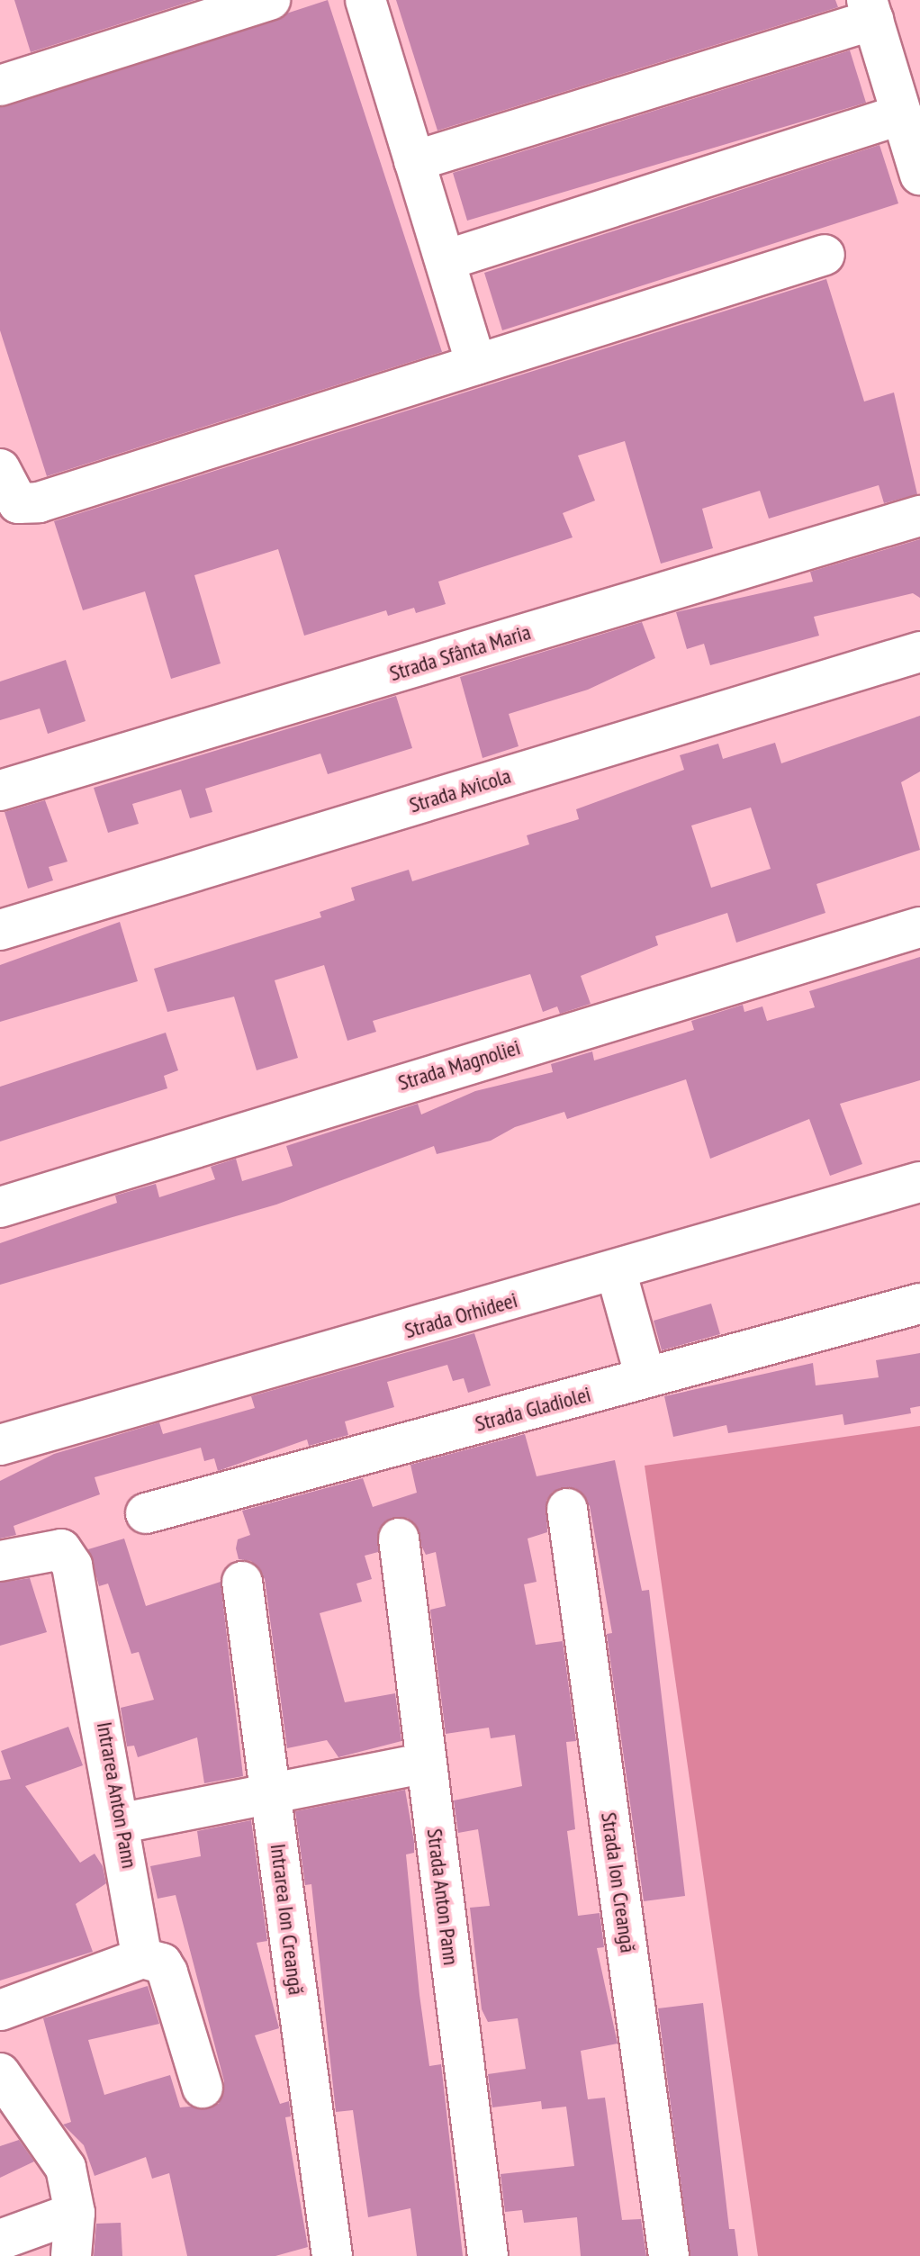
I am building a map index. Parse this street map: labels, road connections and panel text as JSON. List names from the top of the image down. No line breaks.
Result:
{"streets":{"street":["Strada Sfânta Maria","Strada Avicola","Strada Magnoliei","Strada Orhideei","Strada Gladiolei","Intrarea Anton Pann","Strada Ion Creangă","Strada Anton Pann","Intrarea Ion Creangă"]}}
